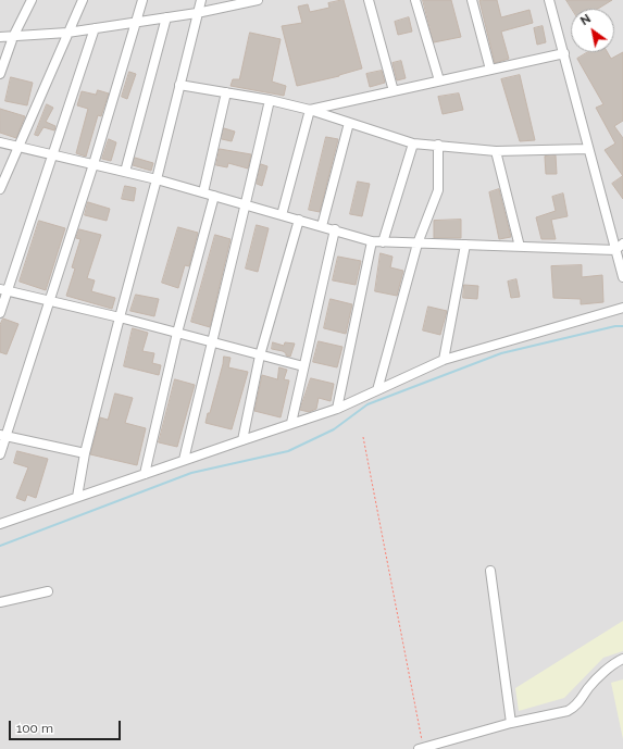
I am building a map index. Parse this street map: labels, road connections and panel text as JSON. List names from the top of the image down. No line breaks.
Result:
{"scale_bar":"100 m","north":"top left"}
